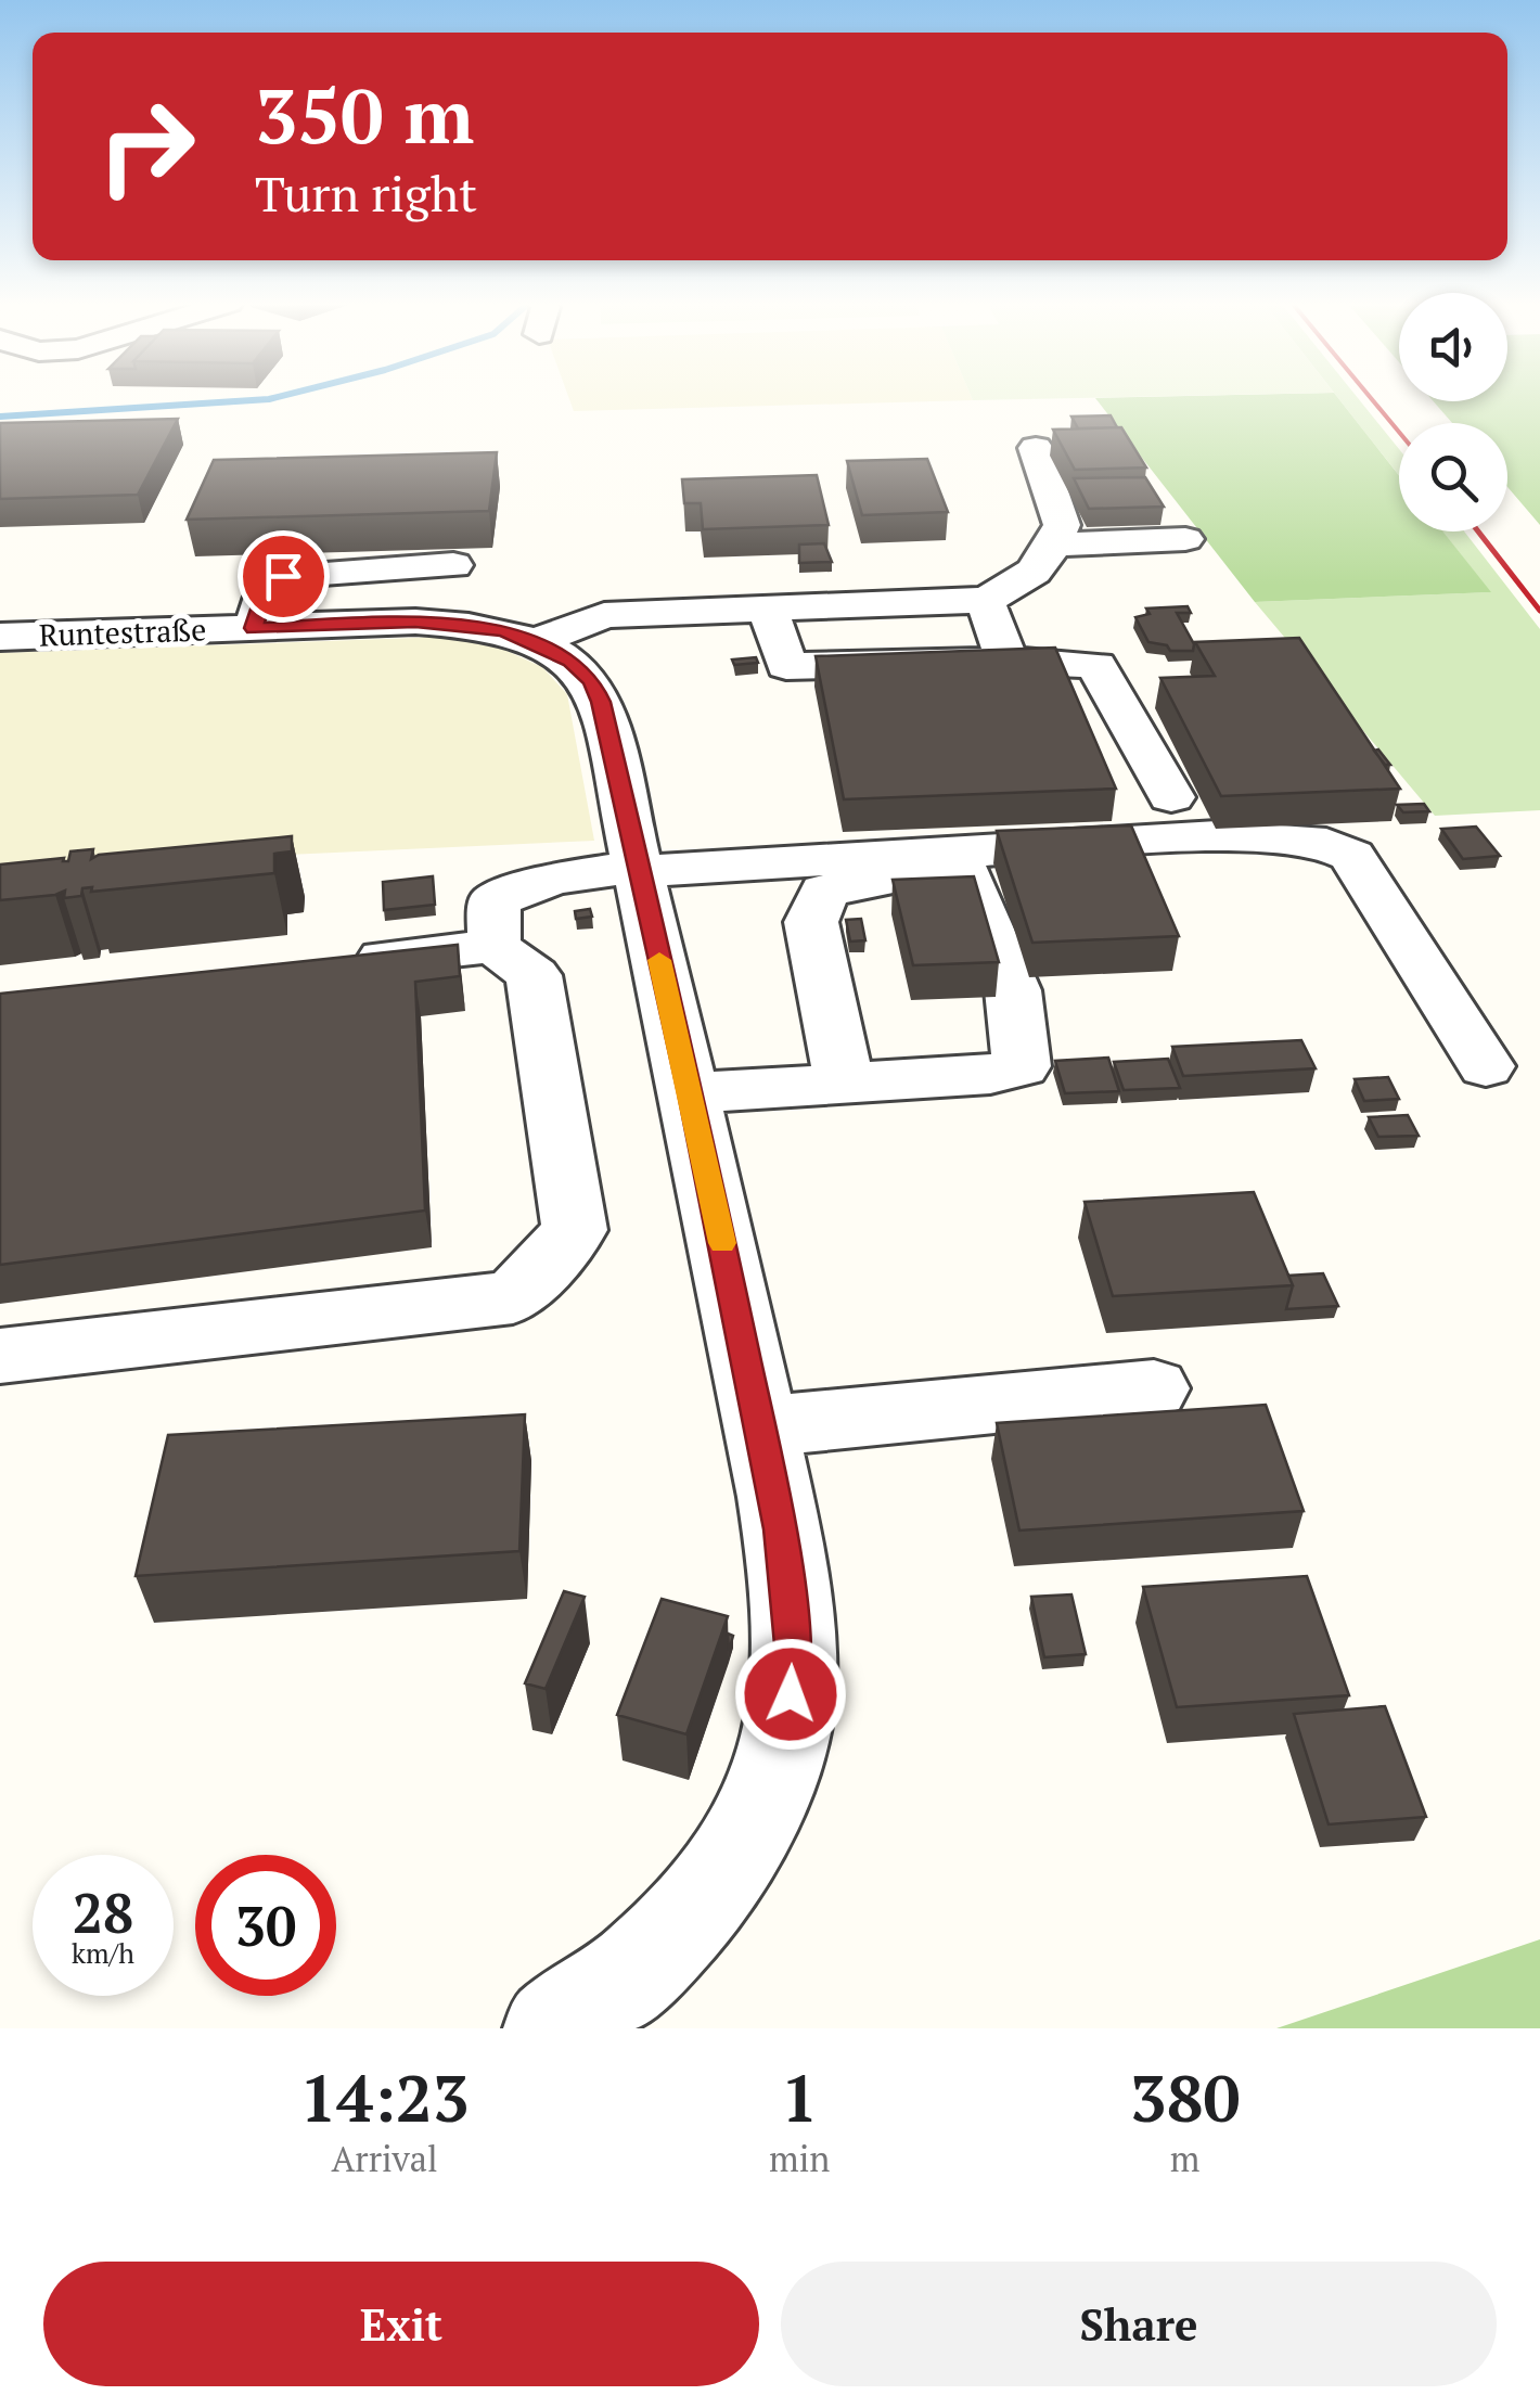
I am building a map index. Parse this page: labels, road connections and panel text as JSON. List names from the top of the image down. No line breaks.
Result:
{"streets":{"street":["Runtestraße"]},"page":{"turn":["350 m","Turn right"],"speed":"28 km/h","limit":"30","eta":["14:23","Arrival","1","min","380","m"],"buttons":["Exit","Share"]}}
